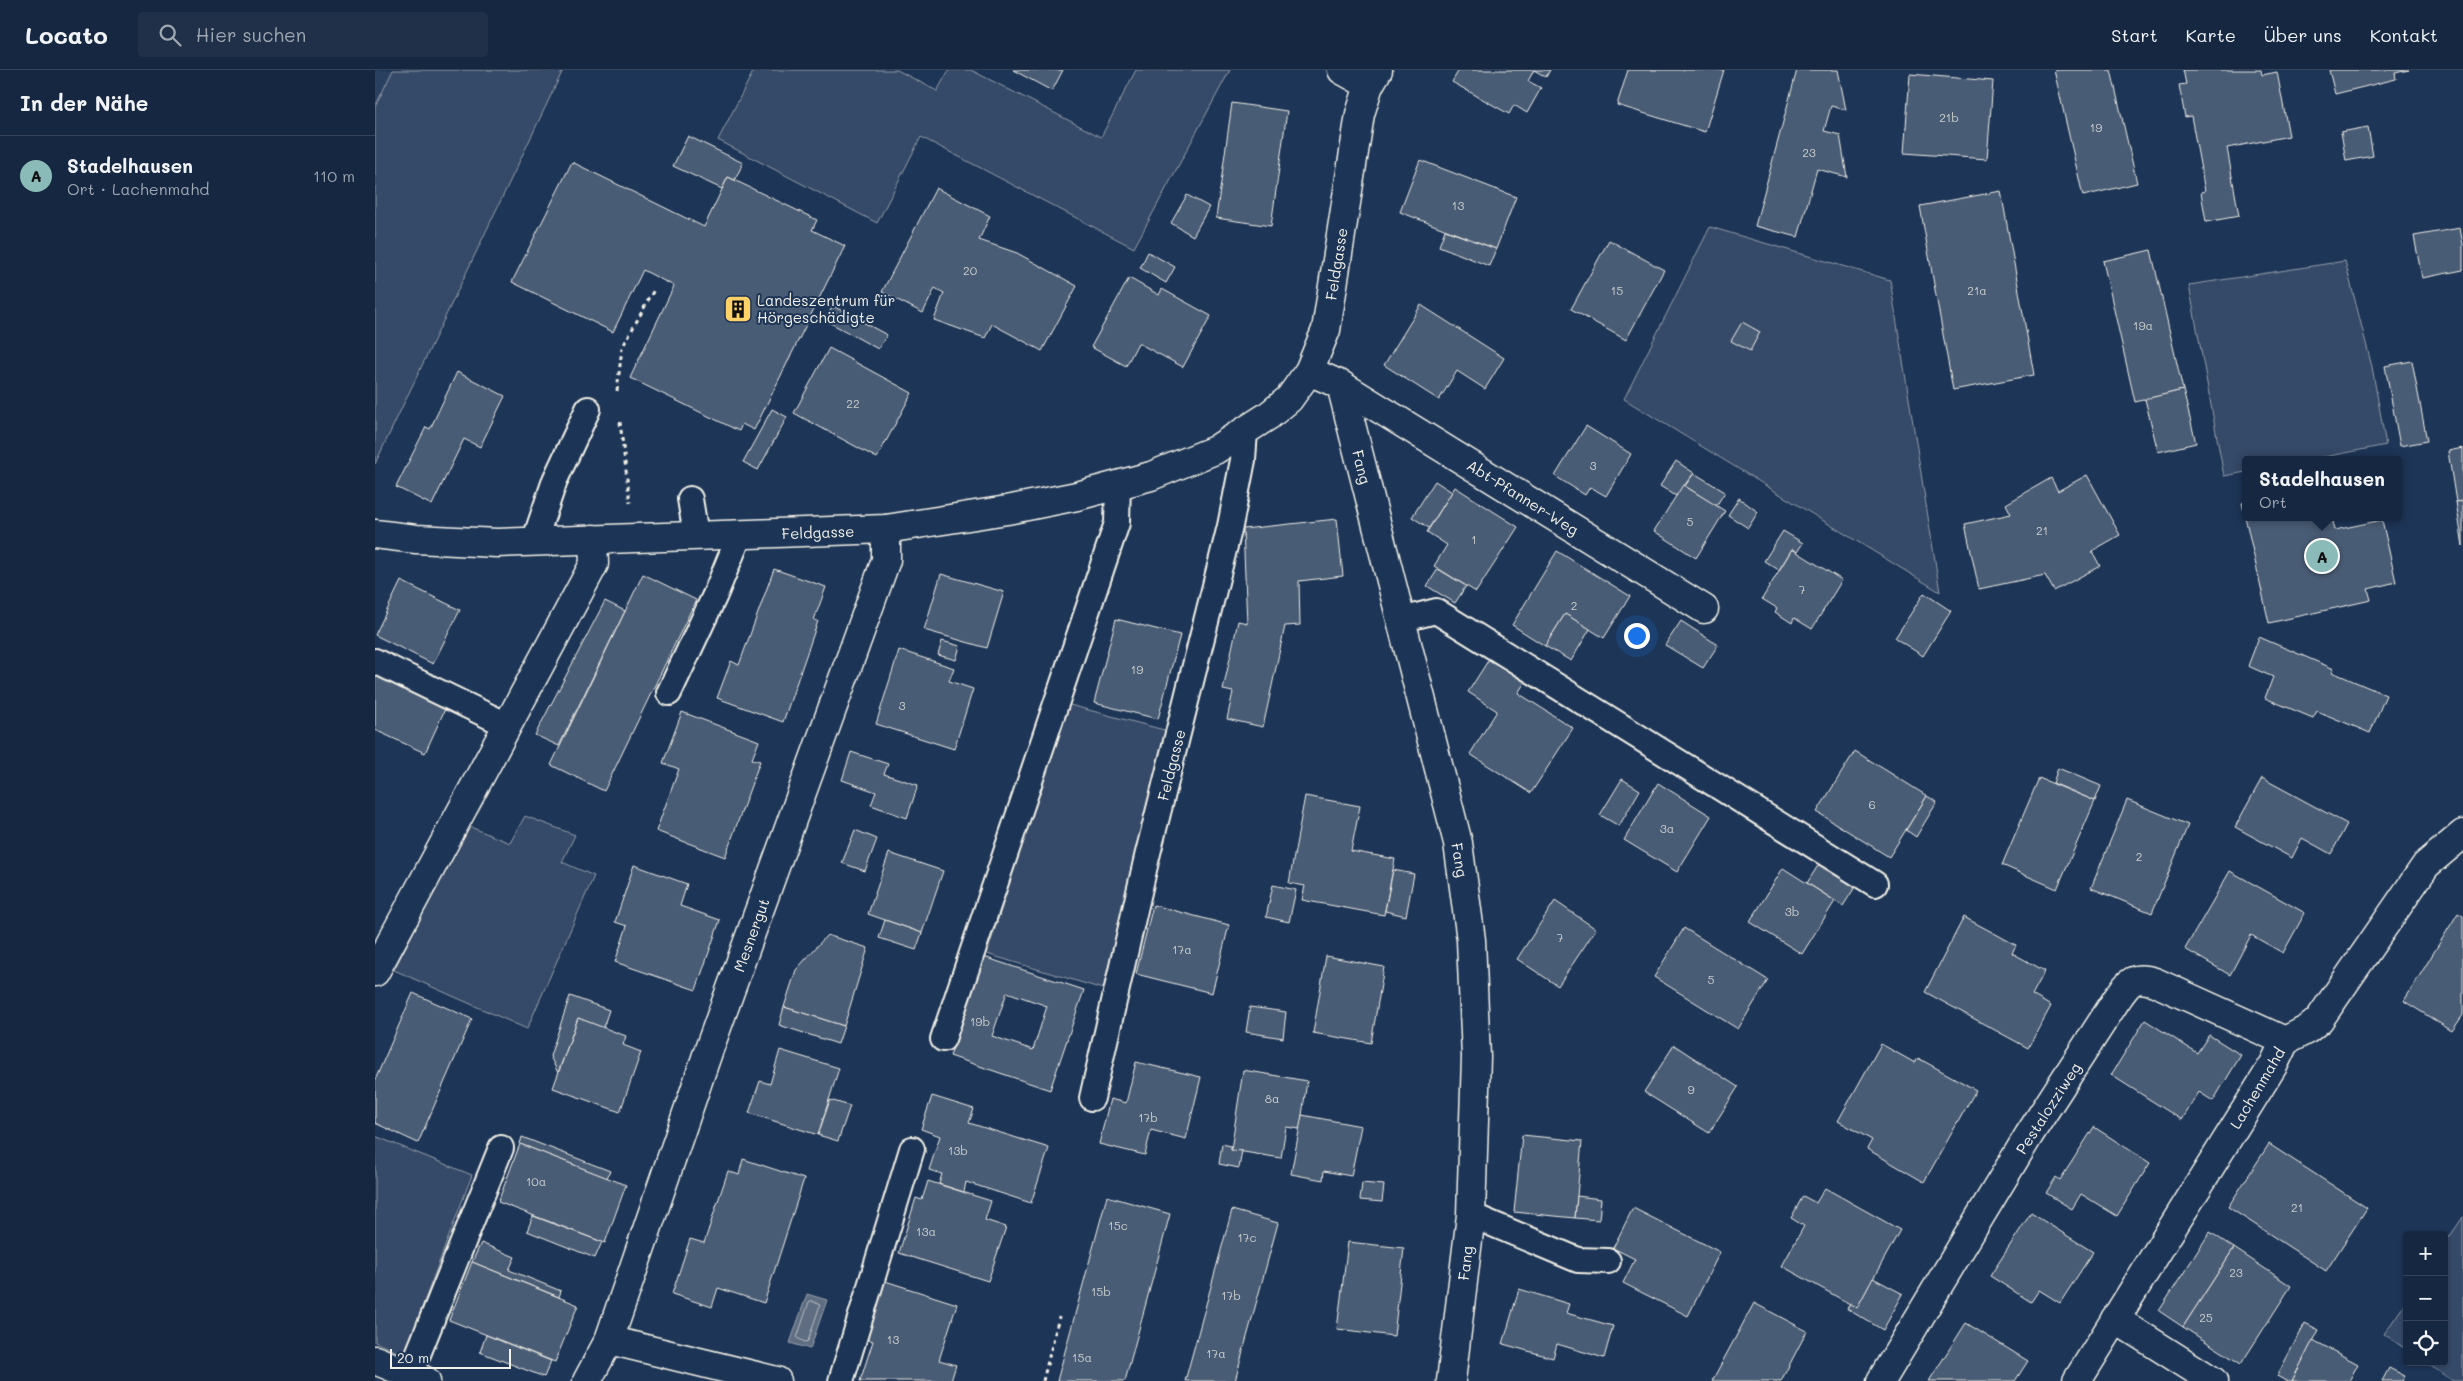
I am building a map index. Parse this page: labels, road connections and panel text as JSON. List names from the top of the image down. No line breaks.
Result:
{"streets":{"street":["Feldgasse","Fang","Abt-Pfanner-Weg","Mesnergut","Lachenmahd","Pestalozziweg"]},"crossings":[["Feldgasse","Mesnergut"],["Fang","Abt-Pfanner-Weg"],["Lachenmahd","Pestalozziweg"]],"places":{"building":["Landeszentrum für Hörgeschädigte"]},"house_numbers":["21b","19","23","13","20","15","21a","19a","22","3","5","21","1","7","2","19","3","6","3a","2","3b","7","17a","5","19b","9","8a","17b","13b","10a","21","15c","13a","17c","23","15b","17b","25","13","17a","15a"],"scale_bar":"20 m","page":{"header":"Locato","search":"Hier suchen","nav":["Start","Karte","Über uns","Kontakt"],"heading":"In der Nähe","list":[{"mark":"A","name":"Stadelhausen","note":"Ort · Lachenmahd","value":"110 m"}],"popup":["Stadelhausen","Ort"],"pins":"A","map_buttons":["+","−"],"scale":"20 m"}}
